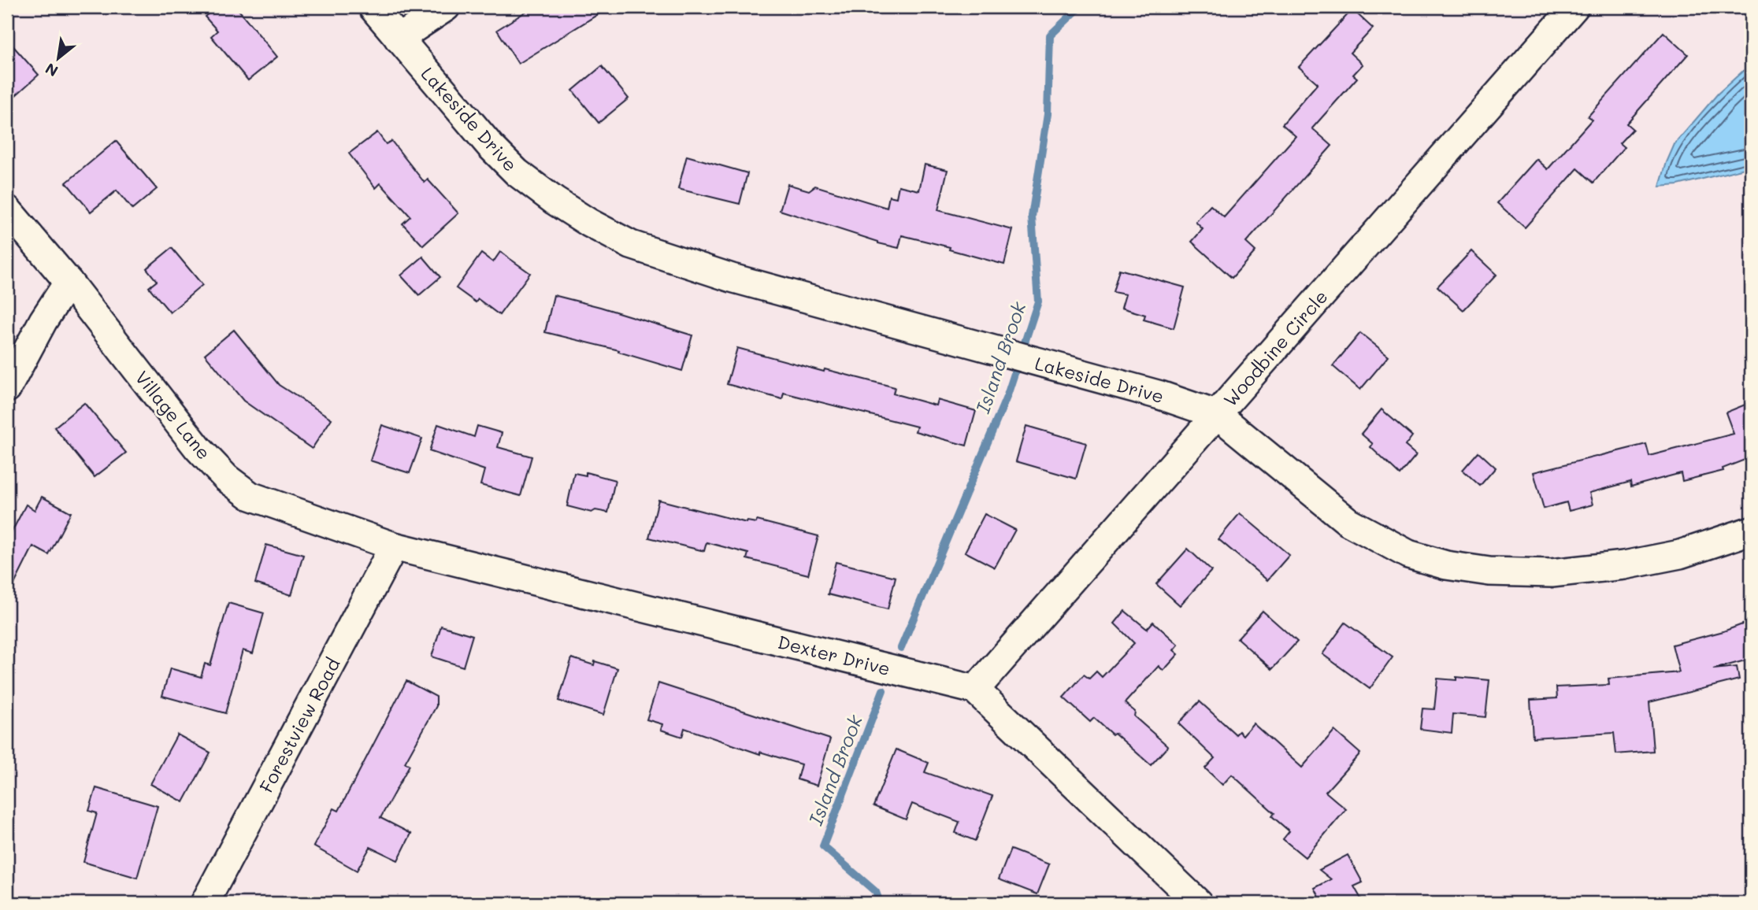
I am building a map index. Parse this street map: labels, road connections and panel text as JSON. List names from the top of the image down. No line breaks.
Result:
{"streets":{"street":["Lakeside Drive","Woodbine Circle","Village Lane","Dexter Drive","Forestview Road"]},"crossings":[["Lakeside Drive","Woodbine Circle"],["Woodbine Circle","Dexter Drive"],["Village Lane","Dexter Drive"],["Village Lane","Forestview Road"],["Dexter Drive","Forestview Road"]],"water":["Island Brook"],"north":"bottom left"}
